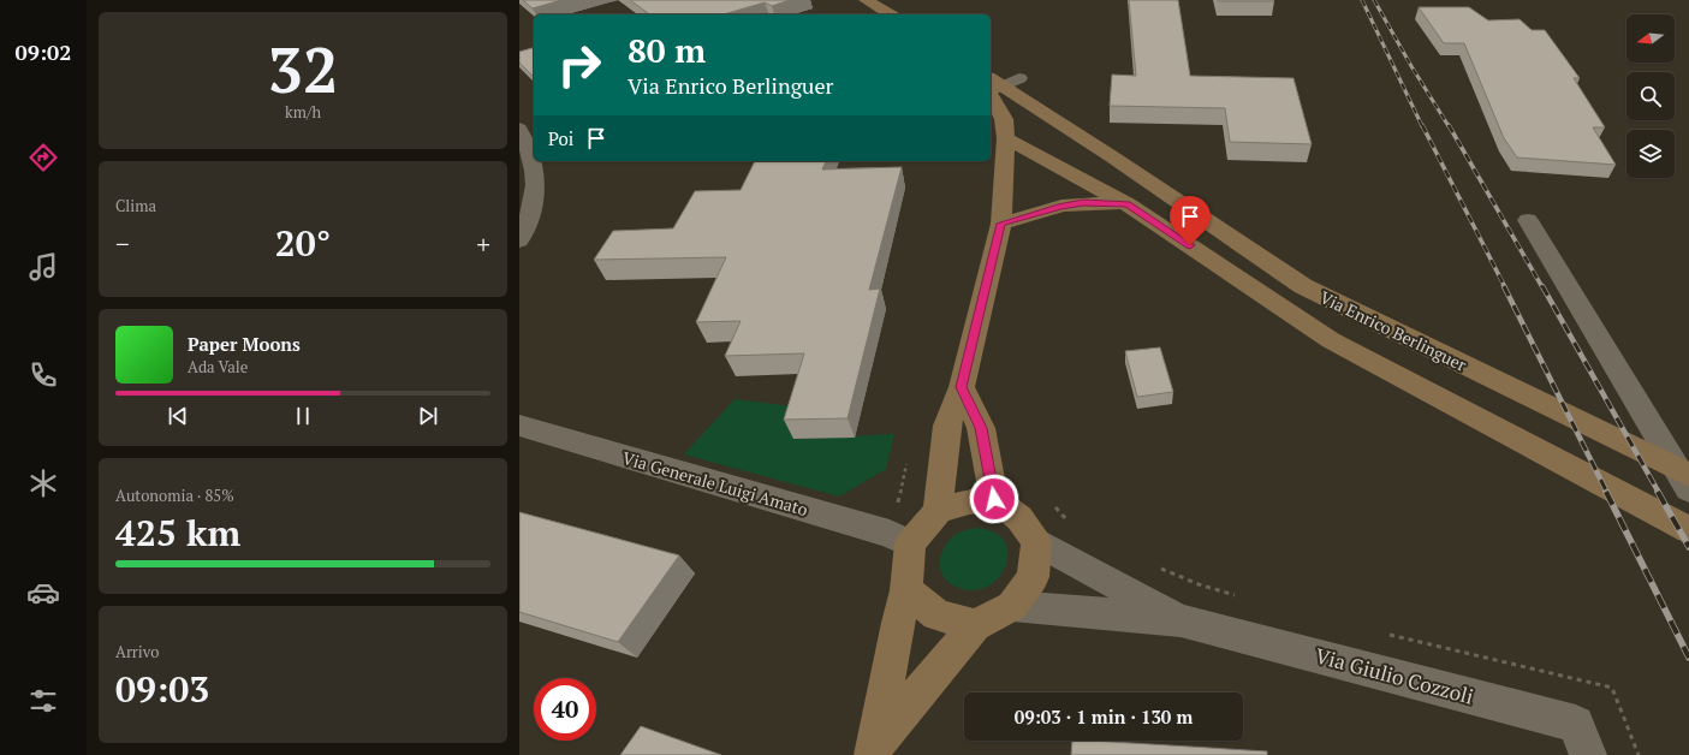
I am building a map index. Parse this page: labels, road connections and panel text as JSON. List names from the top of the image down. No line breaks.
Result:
{"streets":{"main road":["Via Enrico Berlinguer"],"street":["Via Generale Luigi Amato","Via Giulio Cozzoli"]},"crossings":[["Via Generale Luigi Amato","Via Giulio Cozzoli"]],"north":"left","page":{"tabs":"09:02","tile":[["32","km/h"],"Clima",["Autonomia · 85%","425 km"],["Arrivo","09:03"]],"turn":["80 m","Via Enrico Berlinguer"],"then":"Poi","heat":["−","20°","+"],"song":["Paper Moons","Ada Vale"],"limit":"40","trip":"09:03 · 1 min · 130 m"}}
